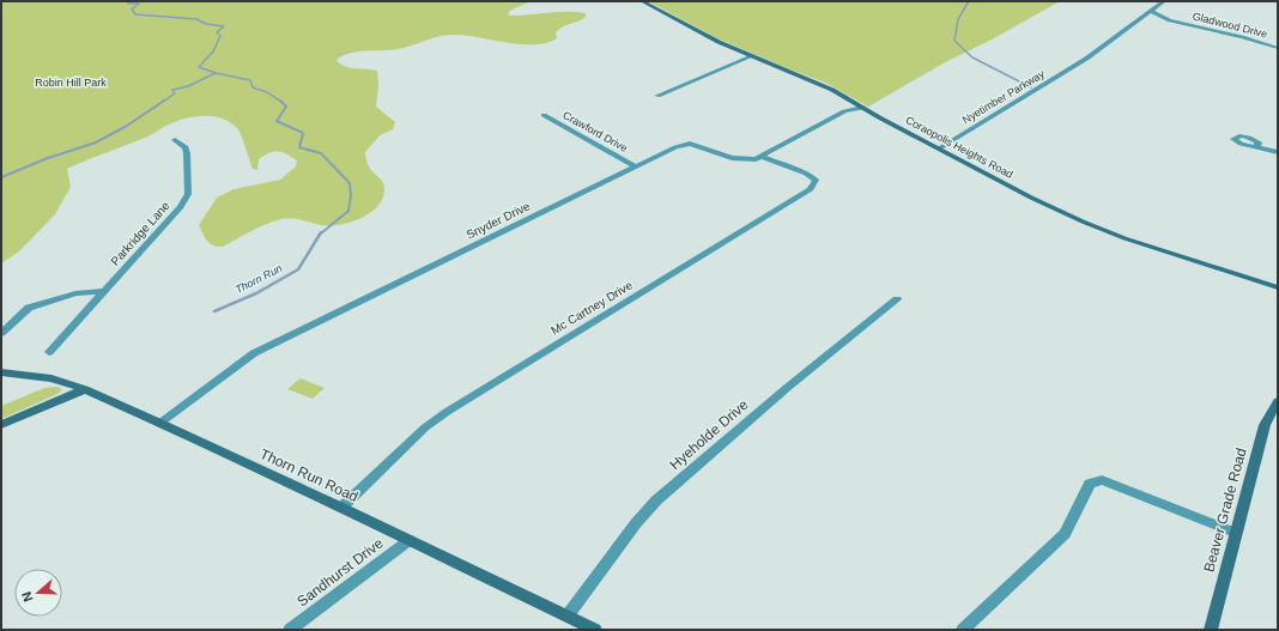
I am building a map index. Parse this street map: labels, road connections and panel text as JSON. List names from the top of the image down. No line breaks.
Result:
{"streets":{"street":["Gladwood Drive","Nyetimber Parkway","Crawford Drive","Coraopolis Heights Road","Snyder Drive","Parkridge Lane","Mc Cartney Drive","Hyeholde Drive","Thorn Run Road","Beaver Grade Road","Sandhurst Drive"]},"crossings":[["Gladwood Drive","Nyetimber Parkway"],["Nyetimber Parkway","Coraopolis Heights Road"],["Crawford Drive","Snyder Drive"],["Coraopolis Heights Road","Snyder Drive"],["Snyder Drive","Mc Cartney Drive"],["Snyder Drive","Thorn Run Road"],["Mc Cartney Drive","Thorn Run Road"],["Hyeholde Drive","Thorn Run Road"],["Thorn Run Road","Sandhurst Drive"]],"water":["Thorn Run"],"parks":["Robin Hill Park"],"north":"left"}
